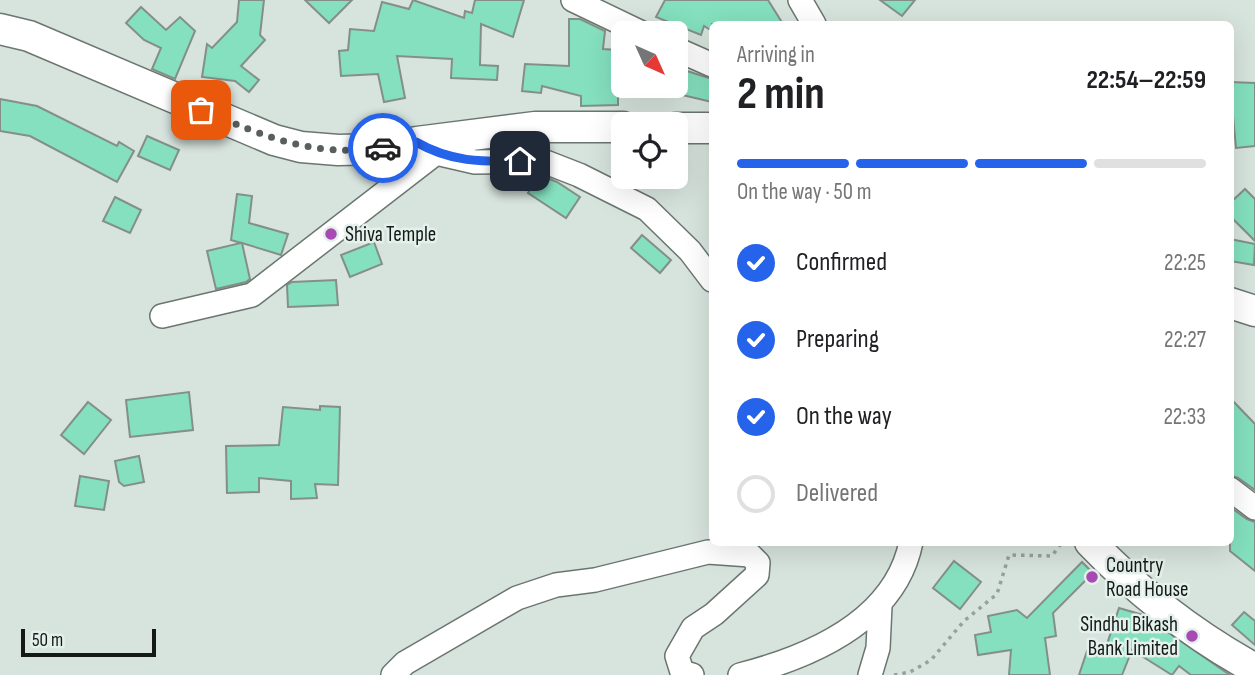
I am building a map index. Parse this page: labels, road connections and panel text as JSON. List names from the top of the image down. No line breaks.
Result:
{"places":["Shiva Temple","Country Road House","Sindhu Bikash Bank Limited"],"scale_bar":"50 m","north":"bottom right","page":{"heading":["2 min","Arriving in","22:54–22:59"],"bar":"On the way · 50 m","list":[["Confirmed","22:25"],["Preparing","22:27"],["On the way","22:33"],"Delivered"],"scale":"50 m"}}
